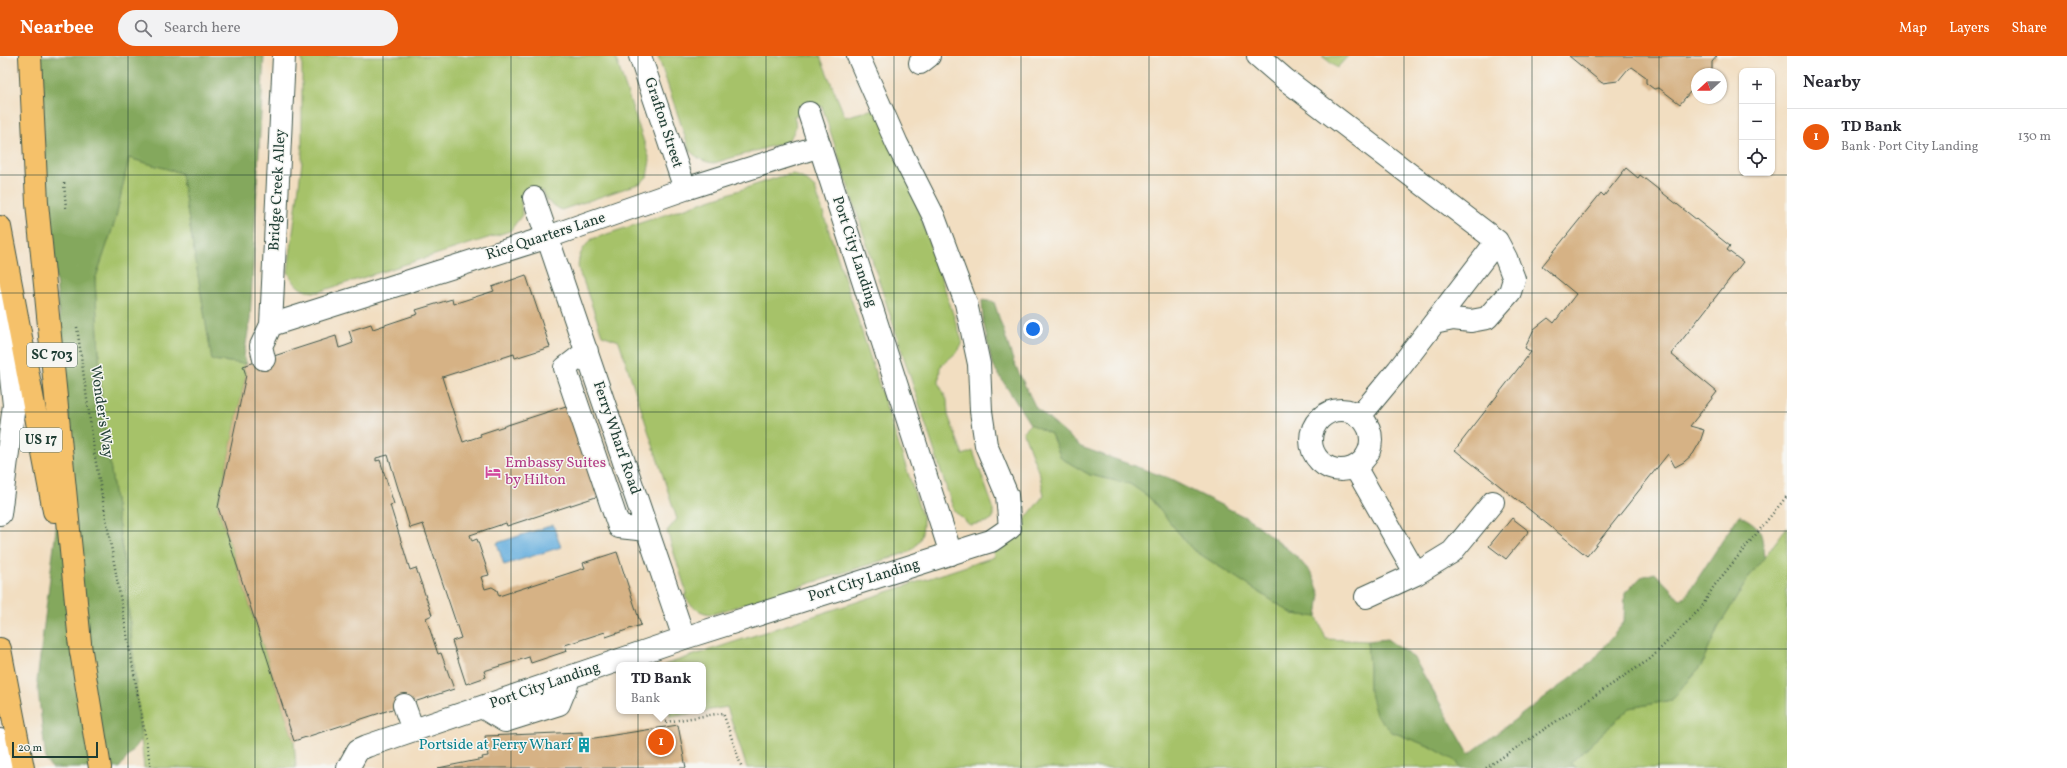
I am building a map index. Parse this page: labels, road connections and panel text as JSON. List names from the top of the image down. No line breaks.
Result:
{"streets":{"highway":["SC 703","US 17"],"street":["Grafton Street","Bridge Creek Alley","Rice Quarters Lane","Port City Landing","Ferry Wharf Road"],"path":["Wonder's Way"]},"crossings":[["Grafton Street","Rice Quarters Lane"],["Bridge Creek Alley","Rice Quarters Lane"],["Rice Quarters Lane","Port City Landing"],["Rice Quarters Lane","Ferry Wharf Road"],["Port City Landing","Ferry Wharf Road"],["SC 703","US 17"]],"places":{"hotel":["Embassy Suites by Hilton"],"building":["Portside at Ferry Wharf"]},"scale_bar":"20 m","north":"left","page":{"header":"Nearbee","search":"Search here","nav":["Map","Layers","Share"],"heading":"Nearby","map_buttons":["+","−"],"list":[{"mark":"1","name":"TD Bank","note":"Bank · Port City Landing","value":"130 m"}],"popup":["TD Bank","Bank"],"pins":"1","scale":"20 m"}}
